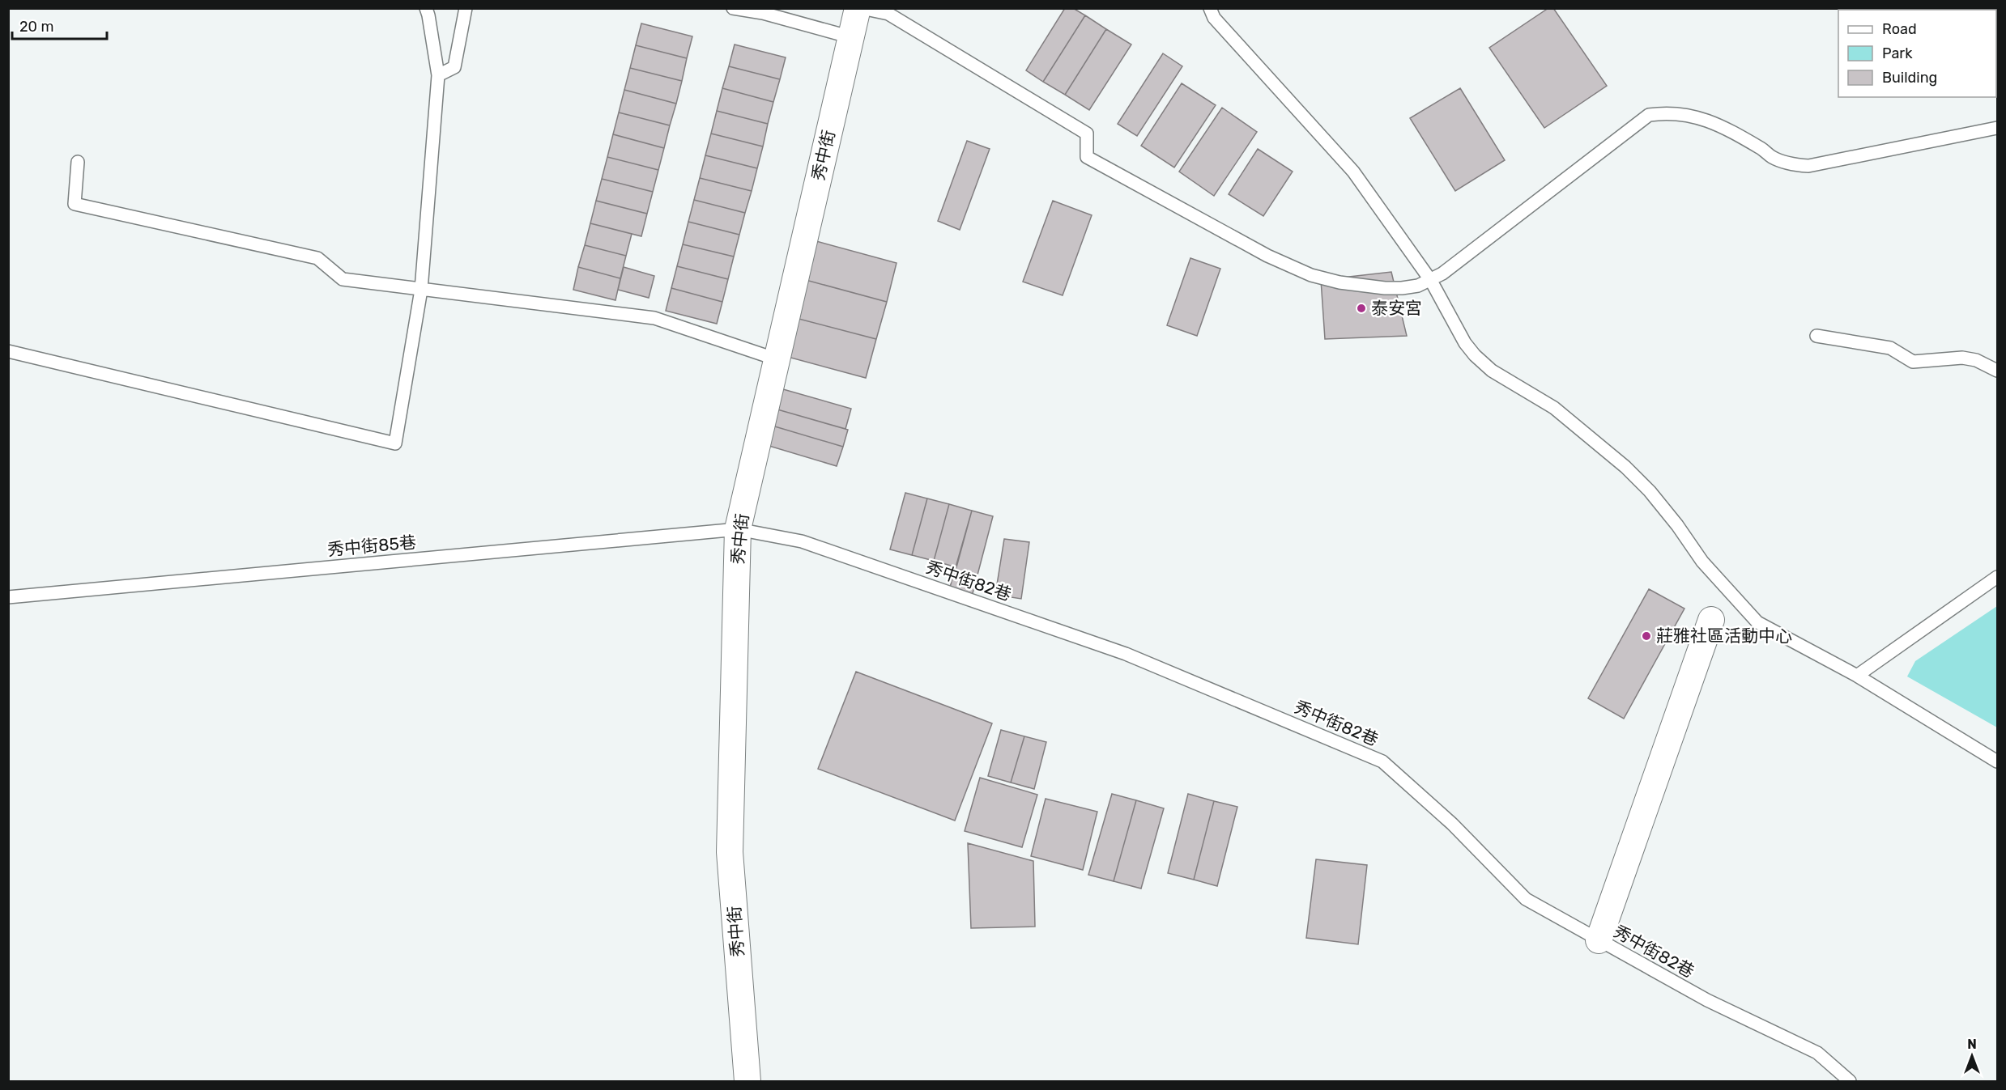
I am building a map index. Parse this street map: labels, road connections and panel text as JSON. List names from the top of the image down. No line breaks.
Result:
{"streets":{"street":["秀中街"],"lane":["秀中街85巷","秀中街82巷"]},"crossings":[["秀中街","秀中街85巷"],["秀中街","秀中街82巷"],["秀中街85巷","秀中街82巷"]],"places":["泰安宮","莊雅社區活動中心"],"legend":["Road","Park","Building"],"scale_bar":"20 m","north":"top"}
